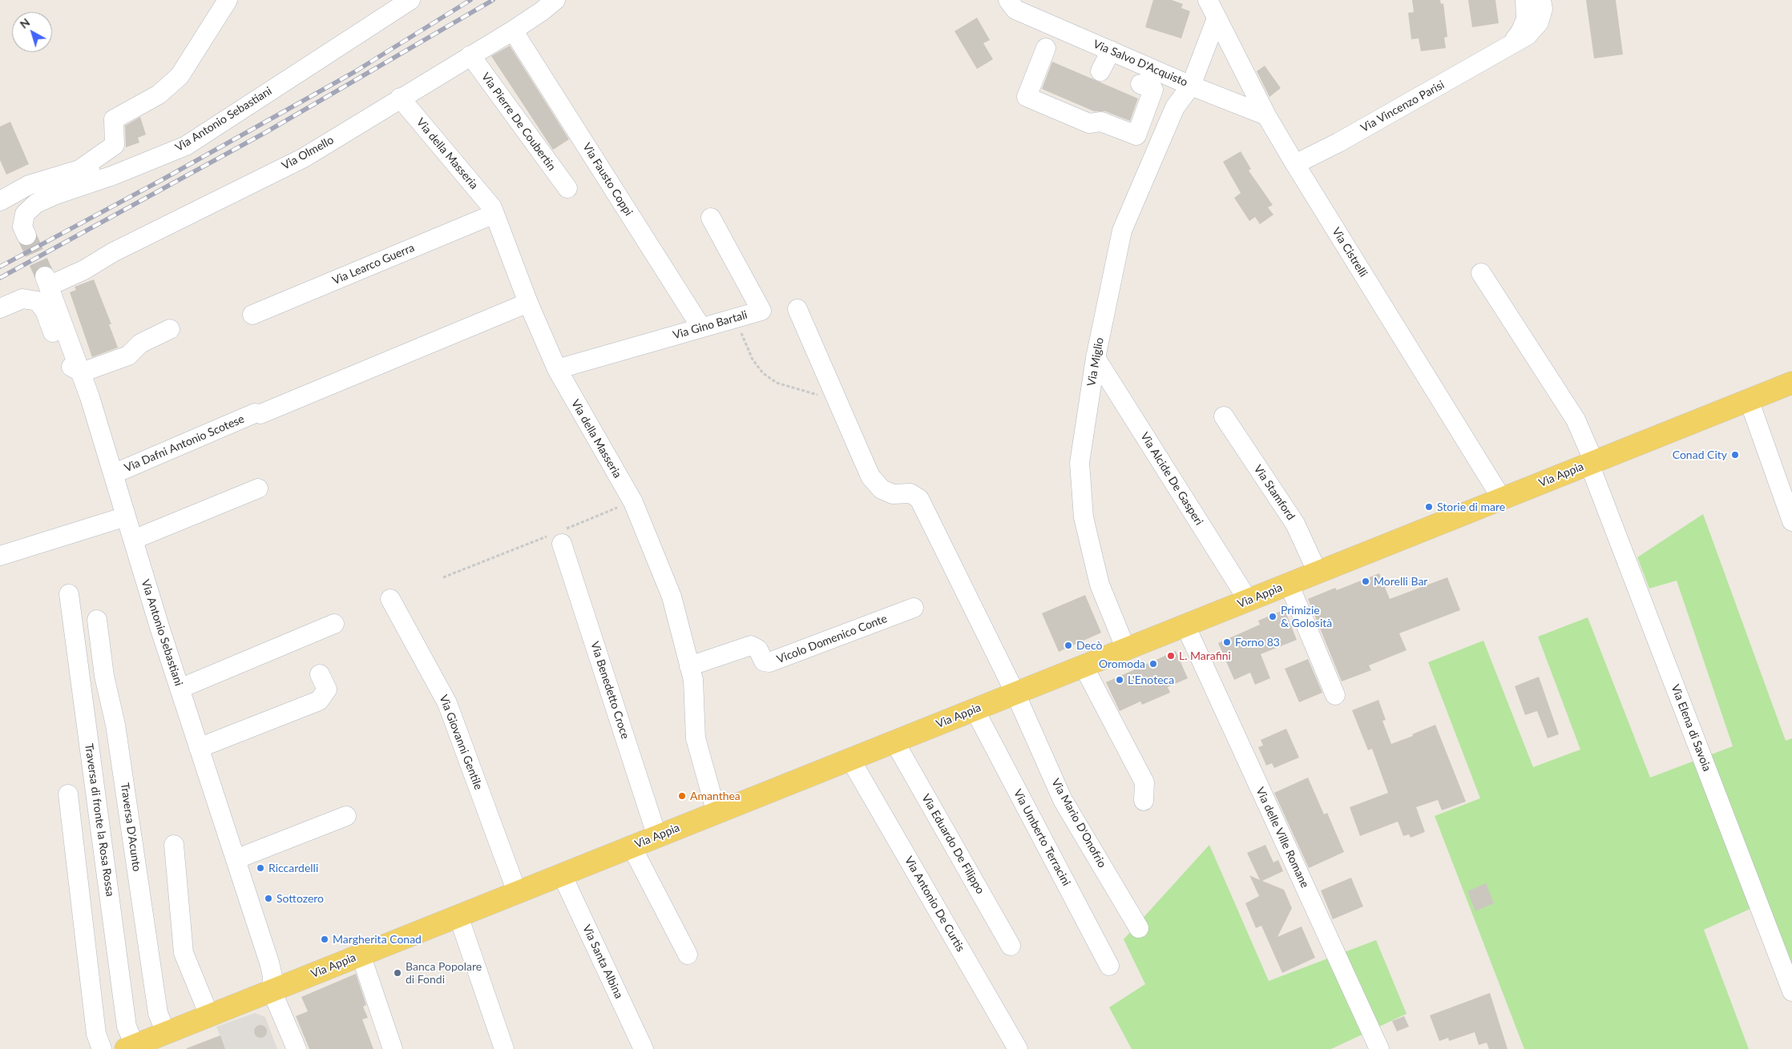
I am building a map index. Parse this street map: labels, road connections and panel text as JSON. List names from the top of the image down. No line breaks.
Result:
{"streets":{"main road":["Via Appia"],"street":["Via Salvo D'Acquisto","Via Vincenzo Parisi","Via Antonio Sebastiani","Via Pierre De Coubertin","Via Olmello","Via della Masseria","Via Fausto Coppi","Via Cistrelli","Via Learco Guerra","Via Gino Bartali","Via Miglio","Via Dafni Antonio Scotese","Via Alcide De Gasperi","Via Stamford","Vicolo Domenico Conte","Via Benedetto Croce","Via Elena di Savoia","Via Giovanni Gentile","Traversa di fronte la Rosa Rossa","Via Mario D'Onofrio","Traversa D'Acunto","Via Umberto Terracini","Via delle Ville Romane","Via Eduardo De Filippo","Via Antonio De Curtis","Via Santa Albina"]},"crossings":[["Via Salvo D'Acquisto","Via Cistrelli"],["Via Salvo D'Acquisto","Via Miglio"],["Via Vincenzo Parisi","Via Cistrelli"],["Via Antonio Sebastiani","Via Olmello"],["Via Antonio Sebastiani","Via Dafni Antonio Scotese"],["Via Antonio Sebastiani","Via Appia"],["Via Pierre De Coubertin","Via Olmello"],["Via Olmello","Via della Masseria"],["Via Olmello","Via Fausto Coppi"],["Via della Masseria","Via Learco Guerra"],["Via della Masseria","Via Gino Bartali"],["Via della Masseria","Via Dafni Antonio Scotese"],["Via della Masseria","Via Appia"],["Via della Masseria","Vicolo Domenico Conte"],["Via Fausto Coppi","Via Gino Bartali"],["Via Cistrelli","Via Miglio"],["Via Cistrelli","Via Appia"],["Via Miglio","Via Appia"],["Via Miglio","Via Alcide De Gasperi"],["Via Appia","Via Alcide De Gasperi"],["Via Appia","Via Stamford"],["Via Appia","Via Benedetto Croce"],["Via Appia","Via Elena di Savoia"],["Via Appia","Via Giovanni Gentile"],["Via Appia","Traversa di fronte la Rosa Rossa"],["Via Appia","Via Mario D'Onofrio"],["Via Appia","Traversa D'Acunto"],["Via Appia","Via Umberto Terracini"],["Via Appia","Via delle Ville Romane"],["Via Appia","Via Eduardo De Filippo"],["Via Appia","Via Antonio De Curtis"],["Via Appia","Via Santa Albina"]],"places":["Conad City","Storie di mare","Morelli Bar","Primizie & Golosità","Forno 83","Decò","L. Marafini","Oromoda","L'Enoteca","Amanthea","Riccardelli","Sottozero","Margherita Conad","Banca Popolare di Fondi"],"north":"top left"}
